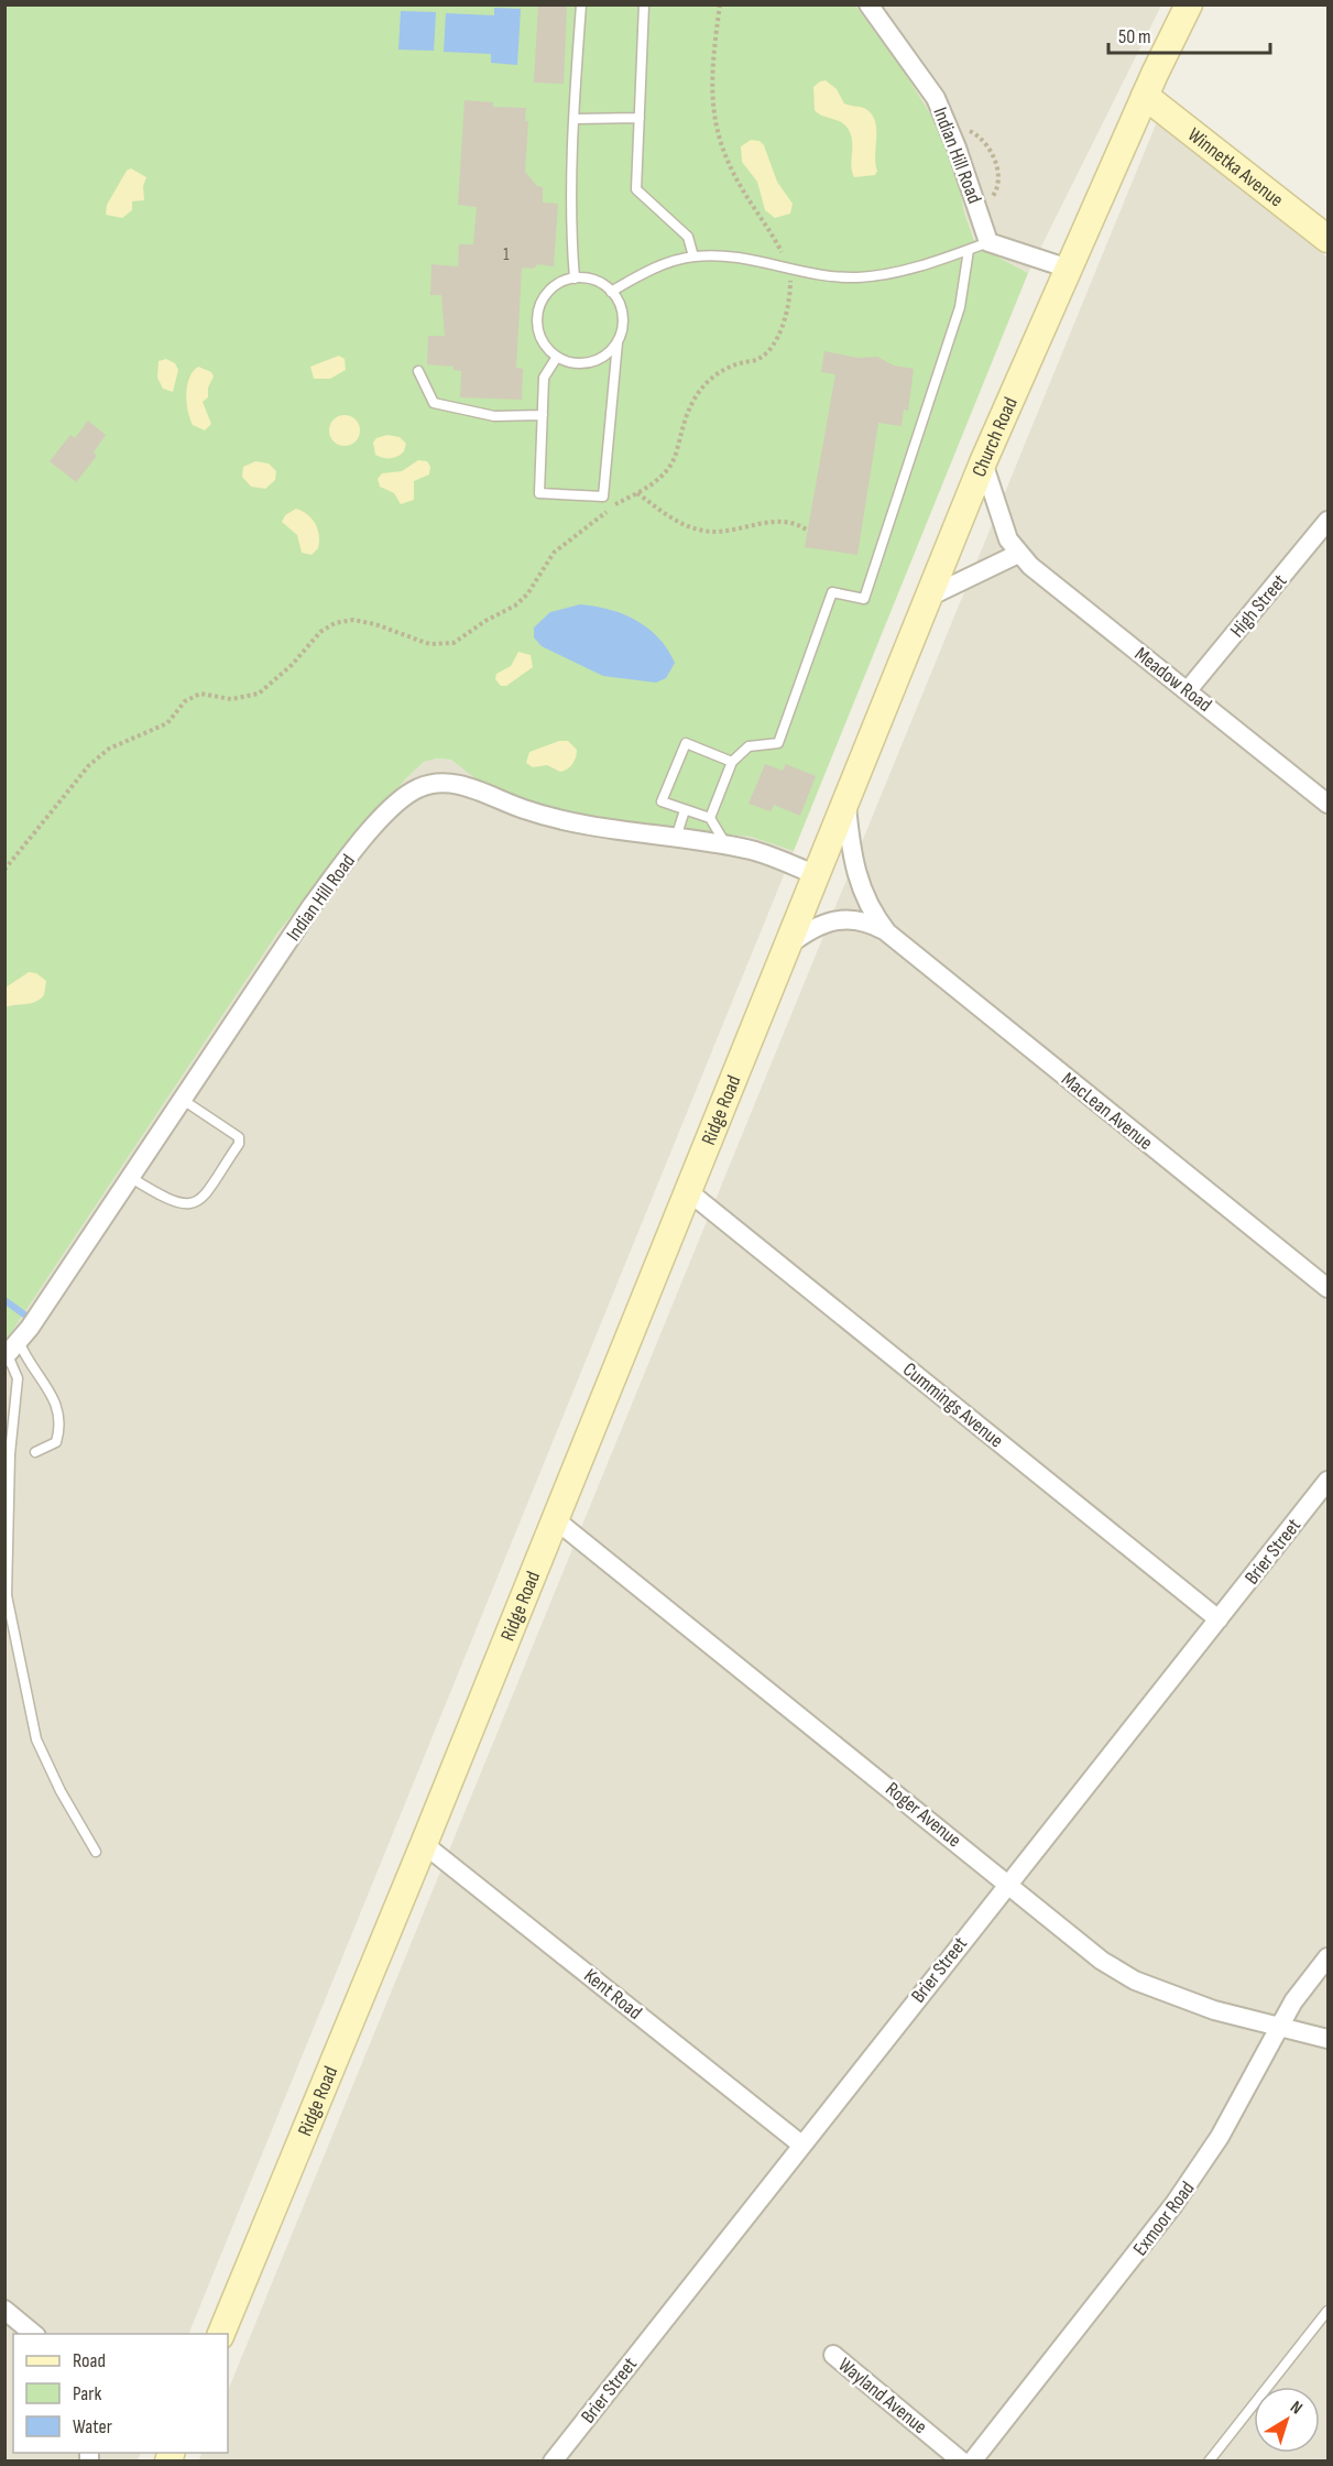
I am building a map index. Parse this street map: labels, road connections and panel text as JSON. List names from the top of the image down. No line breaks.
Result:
{"streets":{"street":["Indian Hill Road","Winnetka Avenue","Church Road","High Street","Meadow Road","Ridge Road","MacLean Avenue","Cummings Avenue","Brier Street","Roger Avenue","Kent Road","Exmoor Road","Wayland Avenue"]},"crossings":[["Indian Hill Road","Church Road"],["Indian Hill Road","Ridge Road"],["Winnetka Avenue","Church Road"],["Church Road","Meadow Road"],["Church Road","Ridge Road"],["Church Road","MacLean Avenue"],["High Street","Meadow Road"],["Ridge Road","MacLean Avenue"],["Ridge Road","Cummings Avenue"],["Ridge Road","Roger Avenue"],["Ridge Road","Kent Road"],["Cummings Avenue","Brier Street"],["Brier Street","Roger Avenue"],["Brier Street","Kent Road"],["Roger Avenue","Exmoor Road"]],"house_numbers":["1"],"legend":["Road","Park","Water"],"scale_bar":"50 m","north":"top right"}
